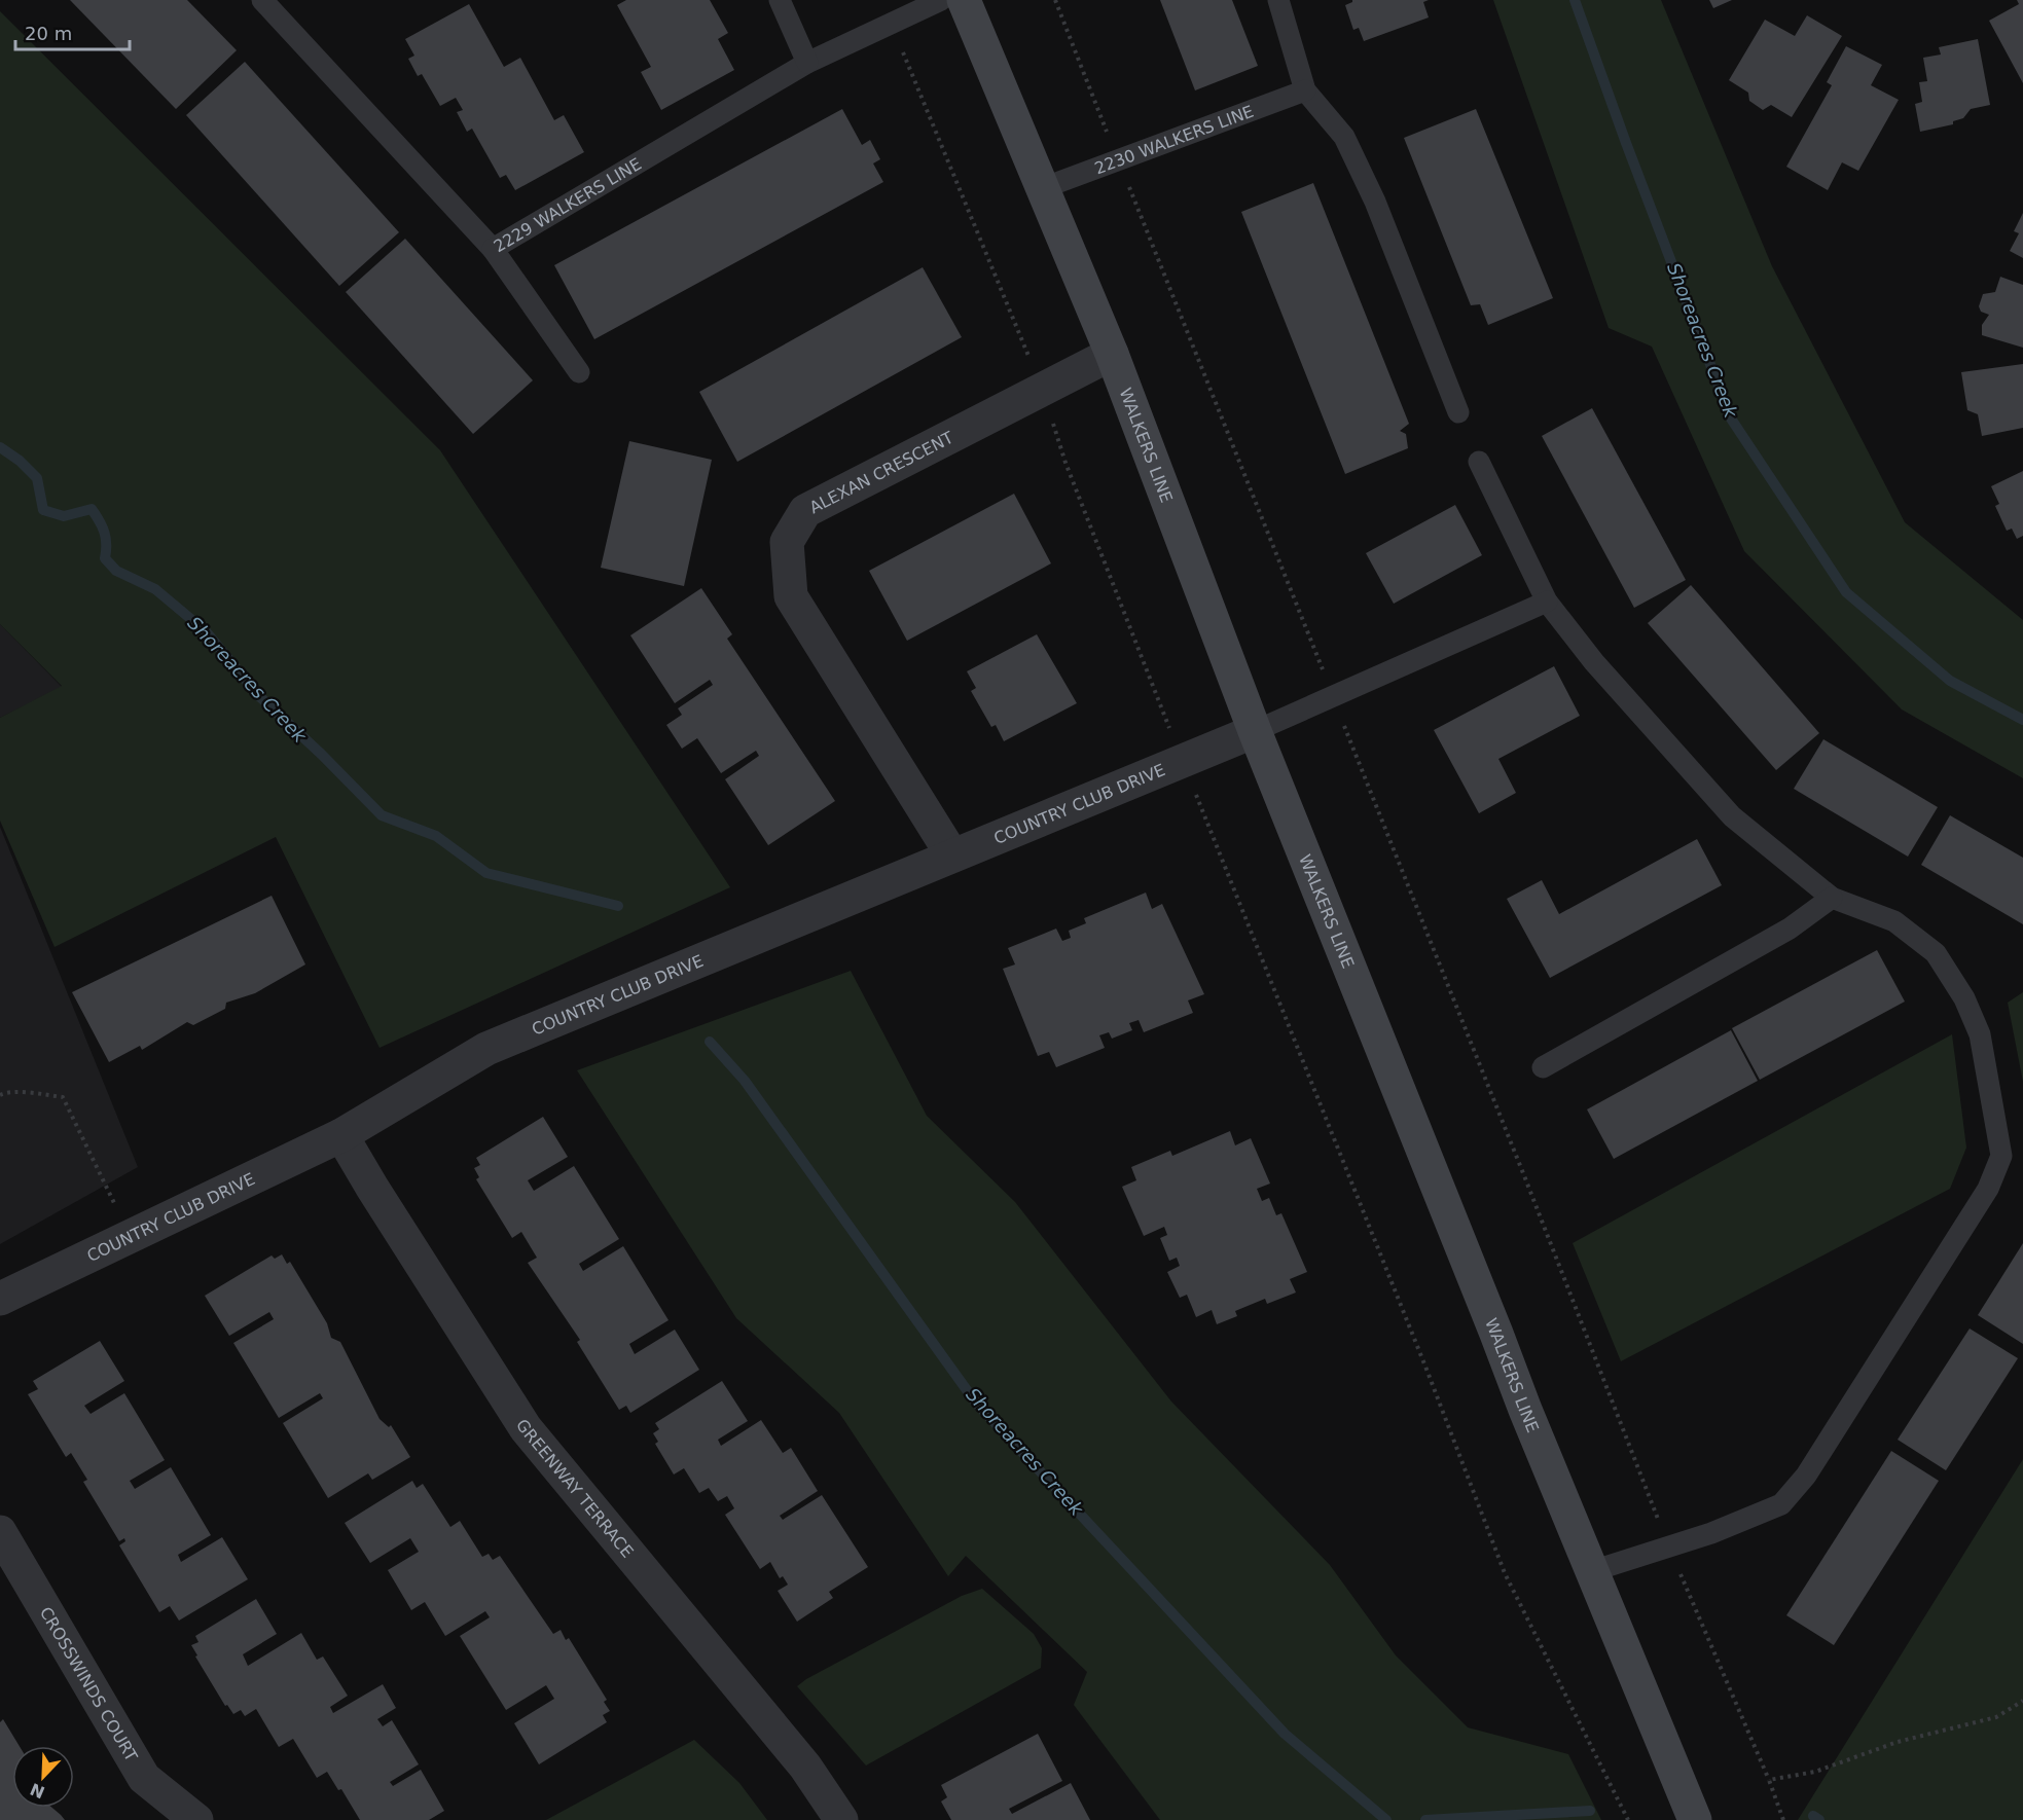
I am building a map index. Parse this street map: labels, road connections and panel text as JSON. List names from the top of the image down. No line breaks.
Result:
{"streets":{"main road":["WALKERS LINE"],"street":["ALEXAN CRESCENT","COUNTRY CLUB DRIVE","GREENWAY TERRACE","CROSSWINDS COURT"],"lane":["2230 WALKERS LINE","2229 WALKERS LINE"]},"crossings":[["2230 WALKERS LINE","WALKERS LINE"],["WALKERS LINE","ALEXAN CRESCENT"],["WALKERS LINE","COUNTRY CLUB DRIVE"],["ALEXAN CRESCENT","COUNTRY CLUB DRIVE"],["COUNTRY CLUB DRIVE","GREENWAY TERRACE"]],"water":["Shoreacres Creek"],"scale_bar":"20 m","north":"bottom left"}
